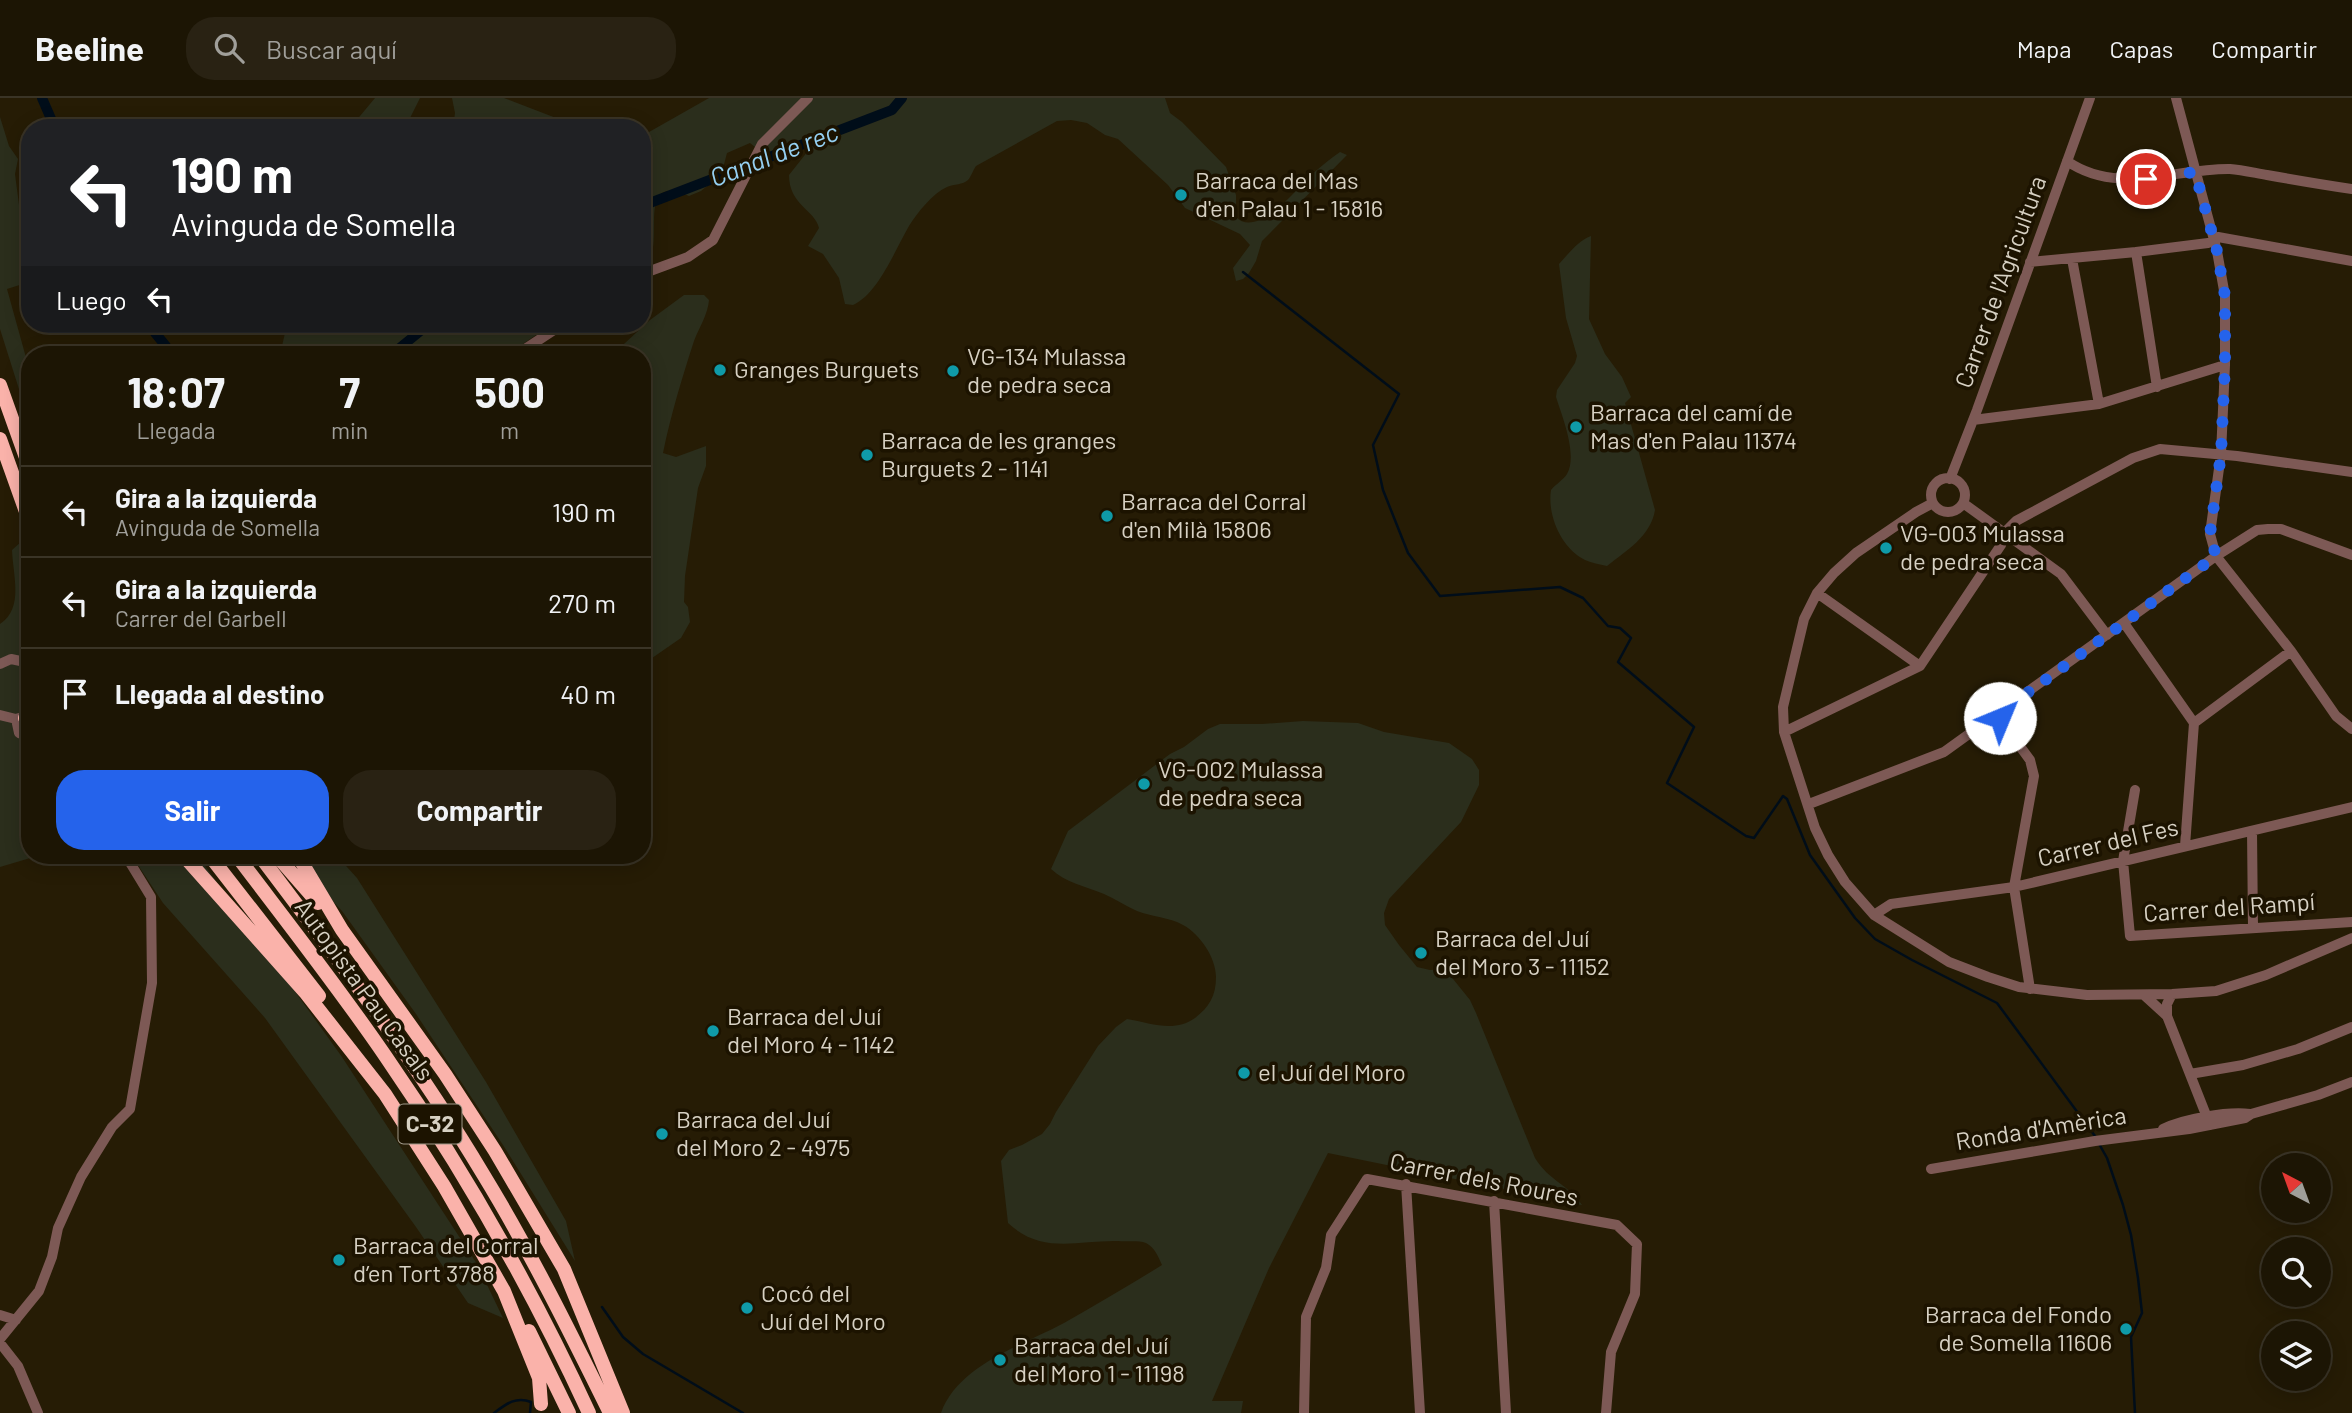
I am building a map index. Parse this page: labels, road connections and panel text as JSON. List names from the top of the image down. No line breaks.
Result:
{"streets":{"highway":["Autopista Pau Casals","C-32"],"street":["Carrer de l'Agricultura","Carrer del Fes","Carrer del Rampí","Ronda d'Amèrica","Carrer dels Roures"]},"crossings":[["Carrer del Fes","Carrer del Rampí"]],"water":["Canal de rec"],"places":["Barraca del Mas d'en Palau 1 - 15816","Granges Burguets","VG-134 Mulassa de pedra seca","Barraca del camí de Mas d'en Palau 11374","Barraca de les granges Burguets 2 - 1141","Barraca del Corral d'en Milà 15806","VG-003 Mulassa de pedra seca","VG-002 Mulassa de pedra seca","Barraca del Juí del Moro 3 - 11152","Barraca del Juí del Moro 4 - 1142","el Juí del Moro","Barraca del Juí del Moro 2 - 4975","Barraca del Corral d’en Tort 3788","Cocó del Juí del Moro","Barraca del Fondo de Somella 11606","Barraca del Juí del Moro 1 - 11198"],"north":"top left","page":{"header":"Beeline","search":"Buscar aquí","nav":["Mapa","Capas","Compartir"],"turn":["190 m","Avinguda de Somella"],"then":"Luego","eta":["18:07","Llegada","7","min","500","m"],"list":[{"name":"Gira a la izquierda","note":"Avinguda de Somella","value":"190 m"},{"name":"Gira a la izquierda","note":"Carrer del Garbell","value":"270 m"},{"name":"Llegada al destino","value":"40 m"}],"buttons":["Salir","Compartir"]}}
